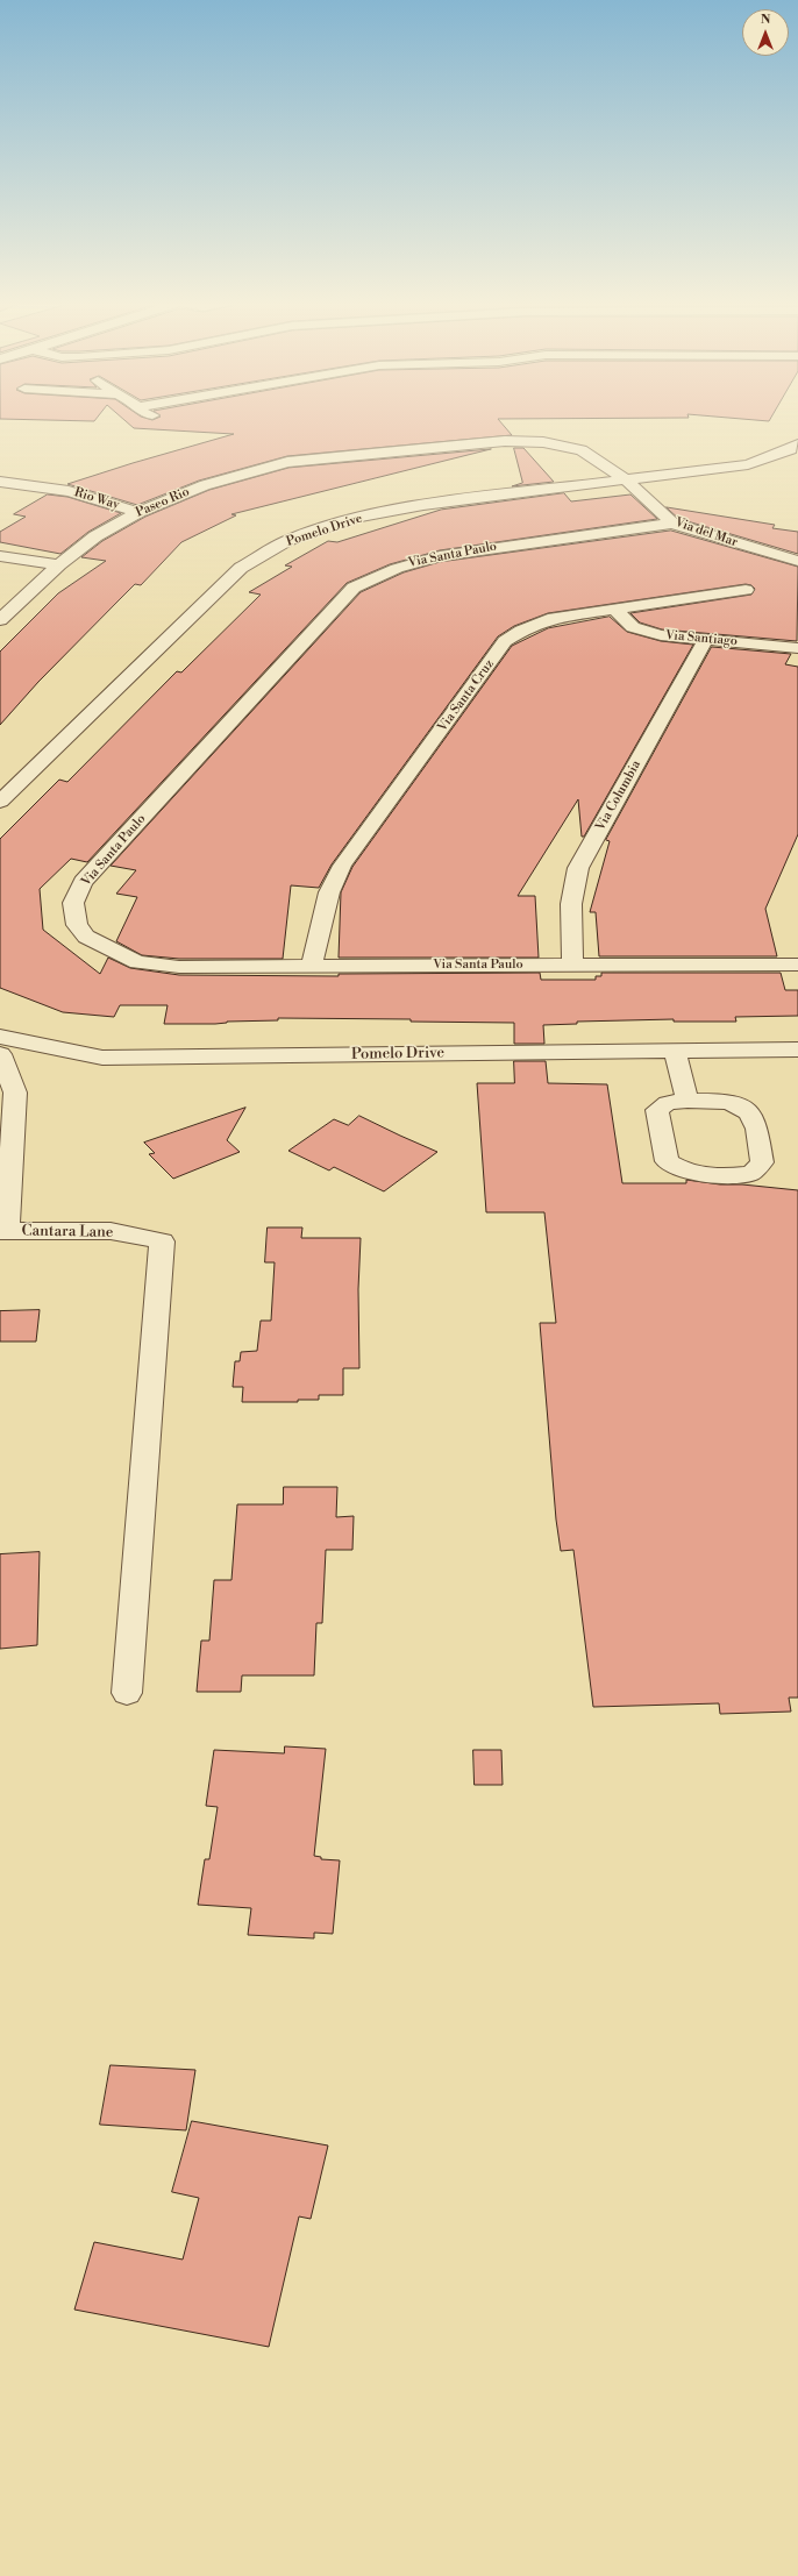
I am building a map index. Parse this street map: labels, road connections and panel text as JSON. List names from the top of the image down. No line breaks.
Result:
{"streets":{"street":["Rio Way","Paseo Rio","Pomelo Drive","Via del Mar","Via Santa Paulo","Via Santiago","Via Santa Cruz","Via Columbia","Cantara Lane"]},"crossings":[["Rio Way","Paseo Rio"],["Paseo Rio","Pomelo Drive"],["Paseo Rio","Via del Mar"],["Pomelo Drive","Via del Mar"],["Via del Mar","Via Santa Paulo"],["Via Santa Paulo","Via Santa Cruz"],["Via Santa Paulo","Via Columbia"],["Via Santiago","Via Santa Cruz"],["Via Santiago","Via Columbia"]],"north":"top"}
